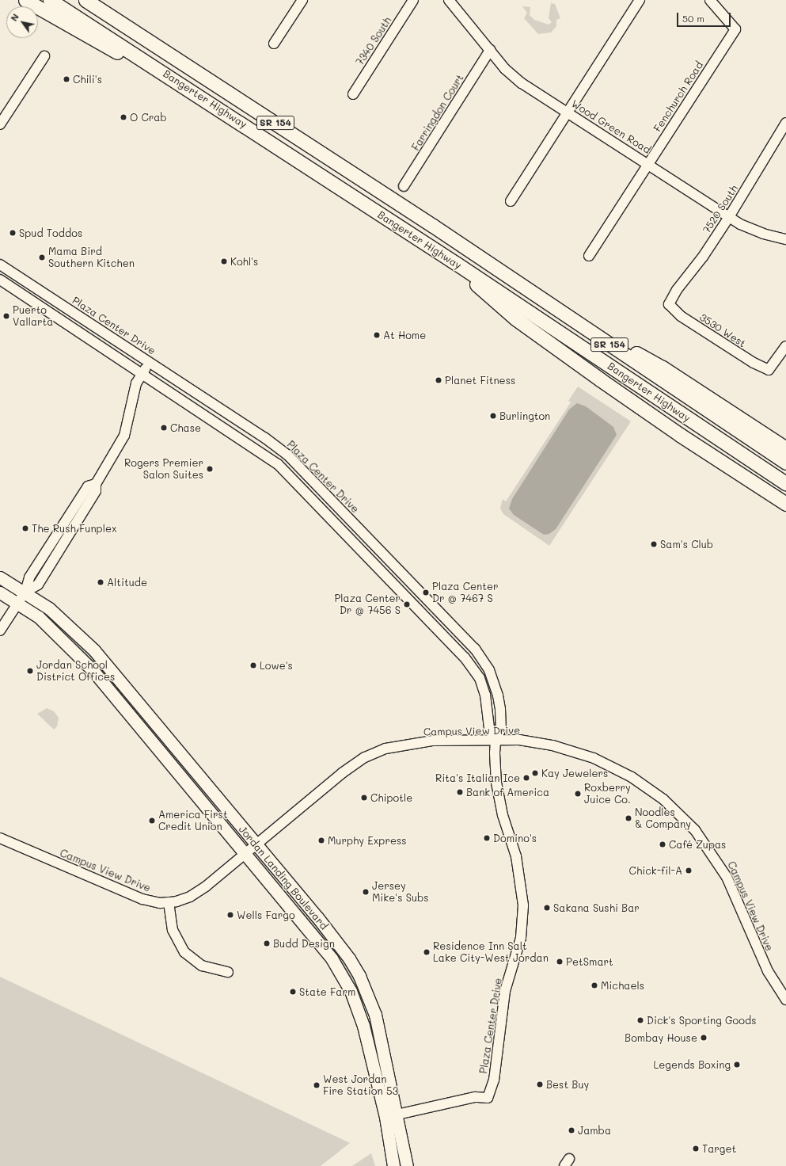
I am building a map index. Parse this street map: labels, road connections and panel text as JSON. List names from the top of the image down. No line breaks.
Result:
{"streets":{"highway":["Bangerter Highway","SR 154"],"main road":["Jordan Landing Boulevard"],"street":["7340 South","Fenchurch Road","Farringdon Court","Wood Green Road","7520 South","Plaza Center Drive","3530 West","Campus View Drive"]},"crossings":[["Fenchurch Road","Wood Green Road"],["Farringdon Court","Wood Green Road"],["Wood Green Road","7520 South"],["7520 South","3530 West"],["Plaza Center Drive","Campus View Drive"],["Plaza Center Drive","Jordan Landing Boulevard"],["Campus View Drive","Jordan Landing Boulevard"]],"places":["Chili's","O Crab","Spud Toddos","Mama Bird Southern Kitchen","Kohl's","Puerto Vallarta","At Home","Planet Fitness","Burlington","Chase","Rogers Premier Salon Suites","The Rush Funplex","Sam's Club","Altitude","Plaza Center Dr @ 7467 S","Plaza Center Dr @ 7456 S","Lowe's","Jordan School District Offices","Kay Jewelers","Rita's Italian Ice","Bank of America","Roxberry Juice Co.","Chipotle","Noodles & Company","America First Credit Union","Domino's","Murphy Express","Café Zupas","Chick-fil-A","Jersey Mike's Subs","Sakana Sushi Bar","Wells Fargo","Budd Design","Residence Inn Salt Lake City-West Jordan","PetSmart","Michaels","State Farm","Dick's Sporting Goods","Bombay House","Legends Boxing","Best Buy","West Jordan Fire Station 53","Jamba","Target"],"scale_bar":"50 m","north":"top left"}
